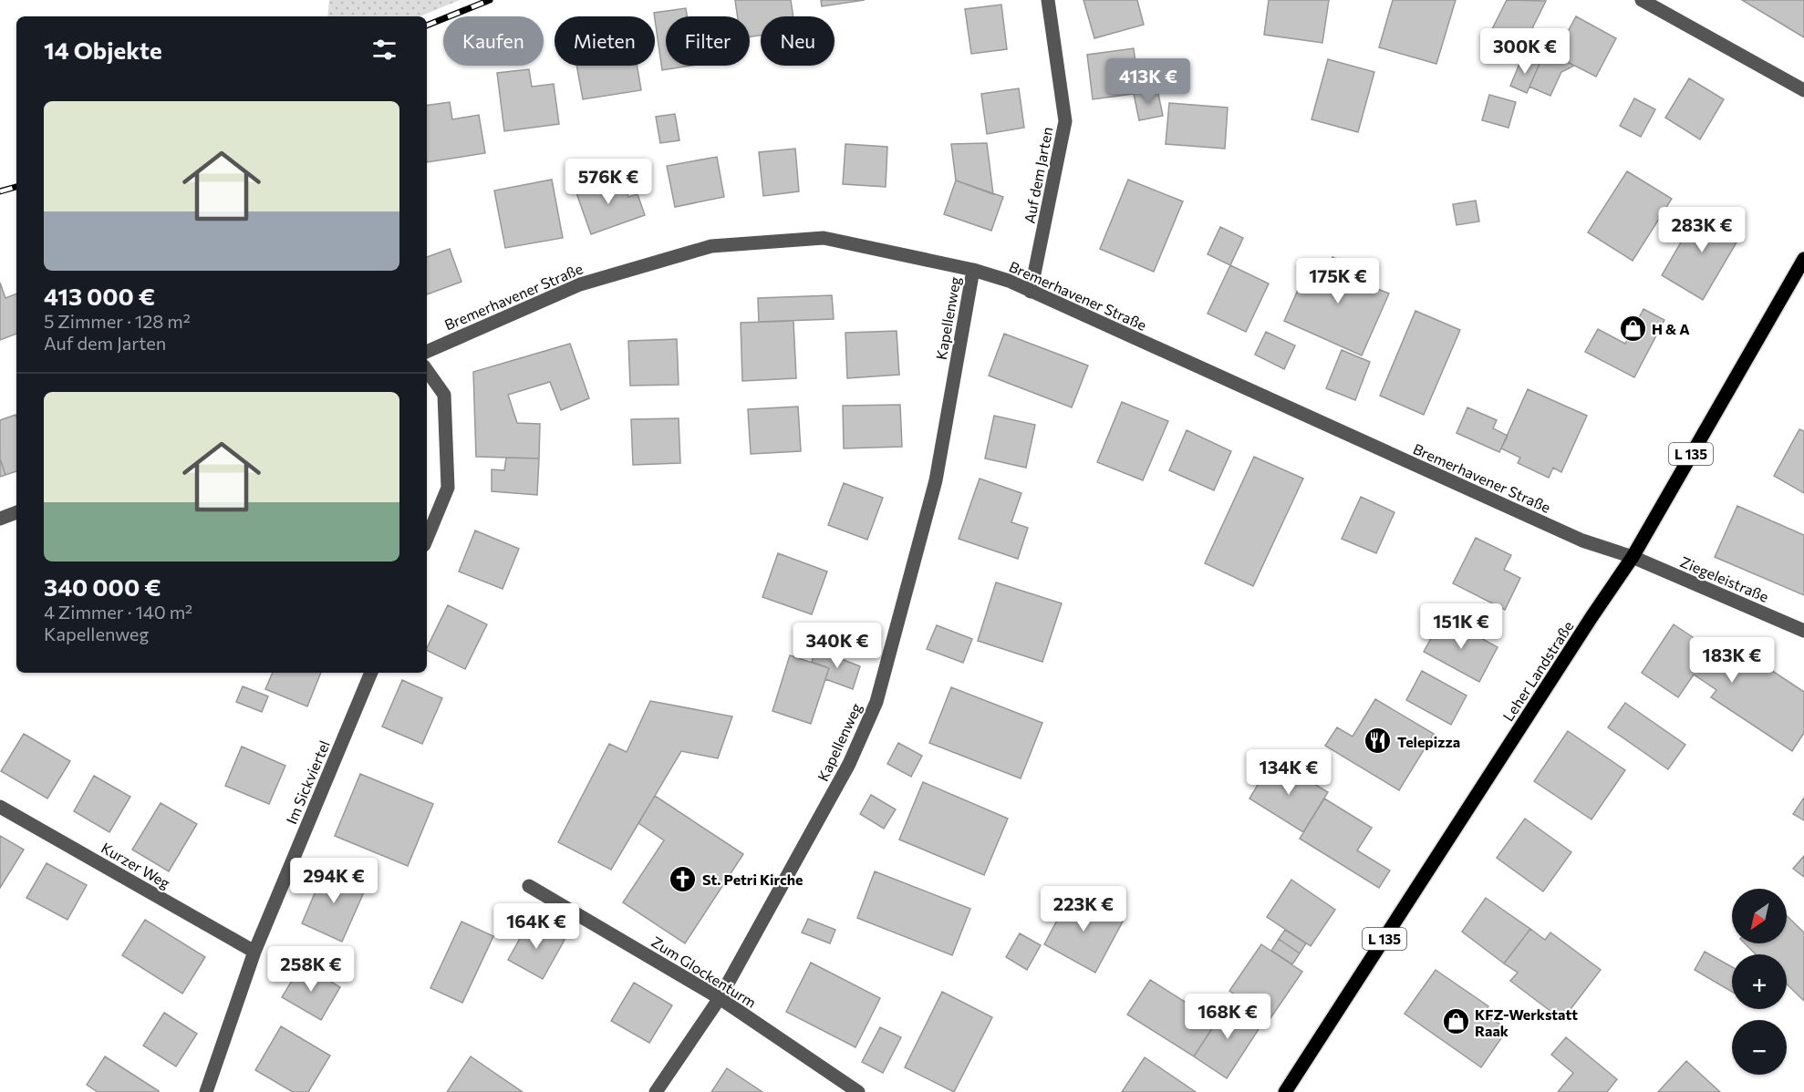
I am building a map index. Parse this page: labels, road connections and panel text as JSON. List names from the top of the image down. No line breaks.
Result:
{"streets":{"main road":["L 135","Leher Landstraße"],"street":["Auf dem Jarten","Bremerhavener Straße","Kapellenweg","Ziegeleistraße","Im Sickviertel","Kurzer Weg","Zum Glockenturm"]},"crossings":[["Auf dem Jarten","Bremerhavener Straße"],["Bremerhavener Straße","Kapellenweg"],["Bremerhavener Straße","Ziegeleistraße"],["Bremerhavener Straße","Leher Landstraße"],["Kapellenweg","Zum Glockenturm"],["Ziegeleistraße","Leher Landstraße"],["Im Sickviertel","Kurzer Weg"]],"places":{"shop":["H & A","KFZ-Werkstatt Raak"],"restaurant":["Telepizza"],"church":["St. Petri Kirche"]},"north":"bottom left","page":{"chip":["Kaufen","Mieten","Filter","Neu"],"heading":"14 Objekte","price":["300K €","413K €","576K €","283K €","175K €","151K €","340K €","183K €","134K €","294K €","223K €","164K €","258K €","168K €"],"list":[{"name":"413 000 €","note":"5 Zimmer · 128 m² · Auf dem Jarten"},{"name":"340 000 €","note":"4 Zimmer · 140 m² · Kapellenweg"}],"map_buttons":["+","−"]}}
